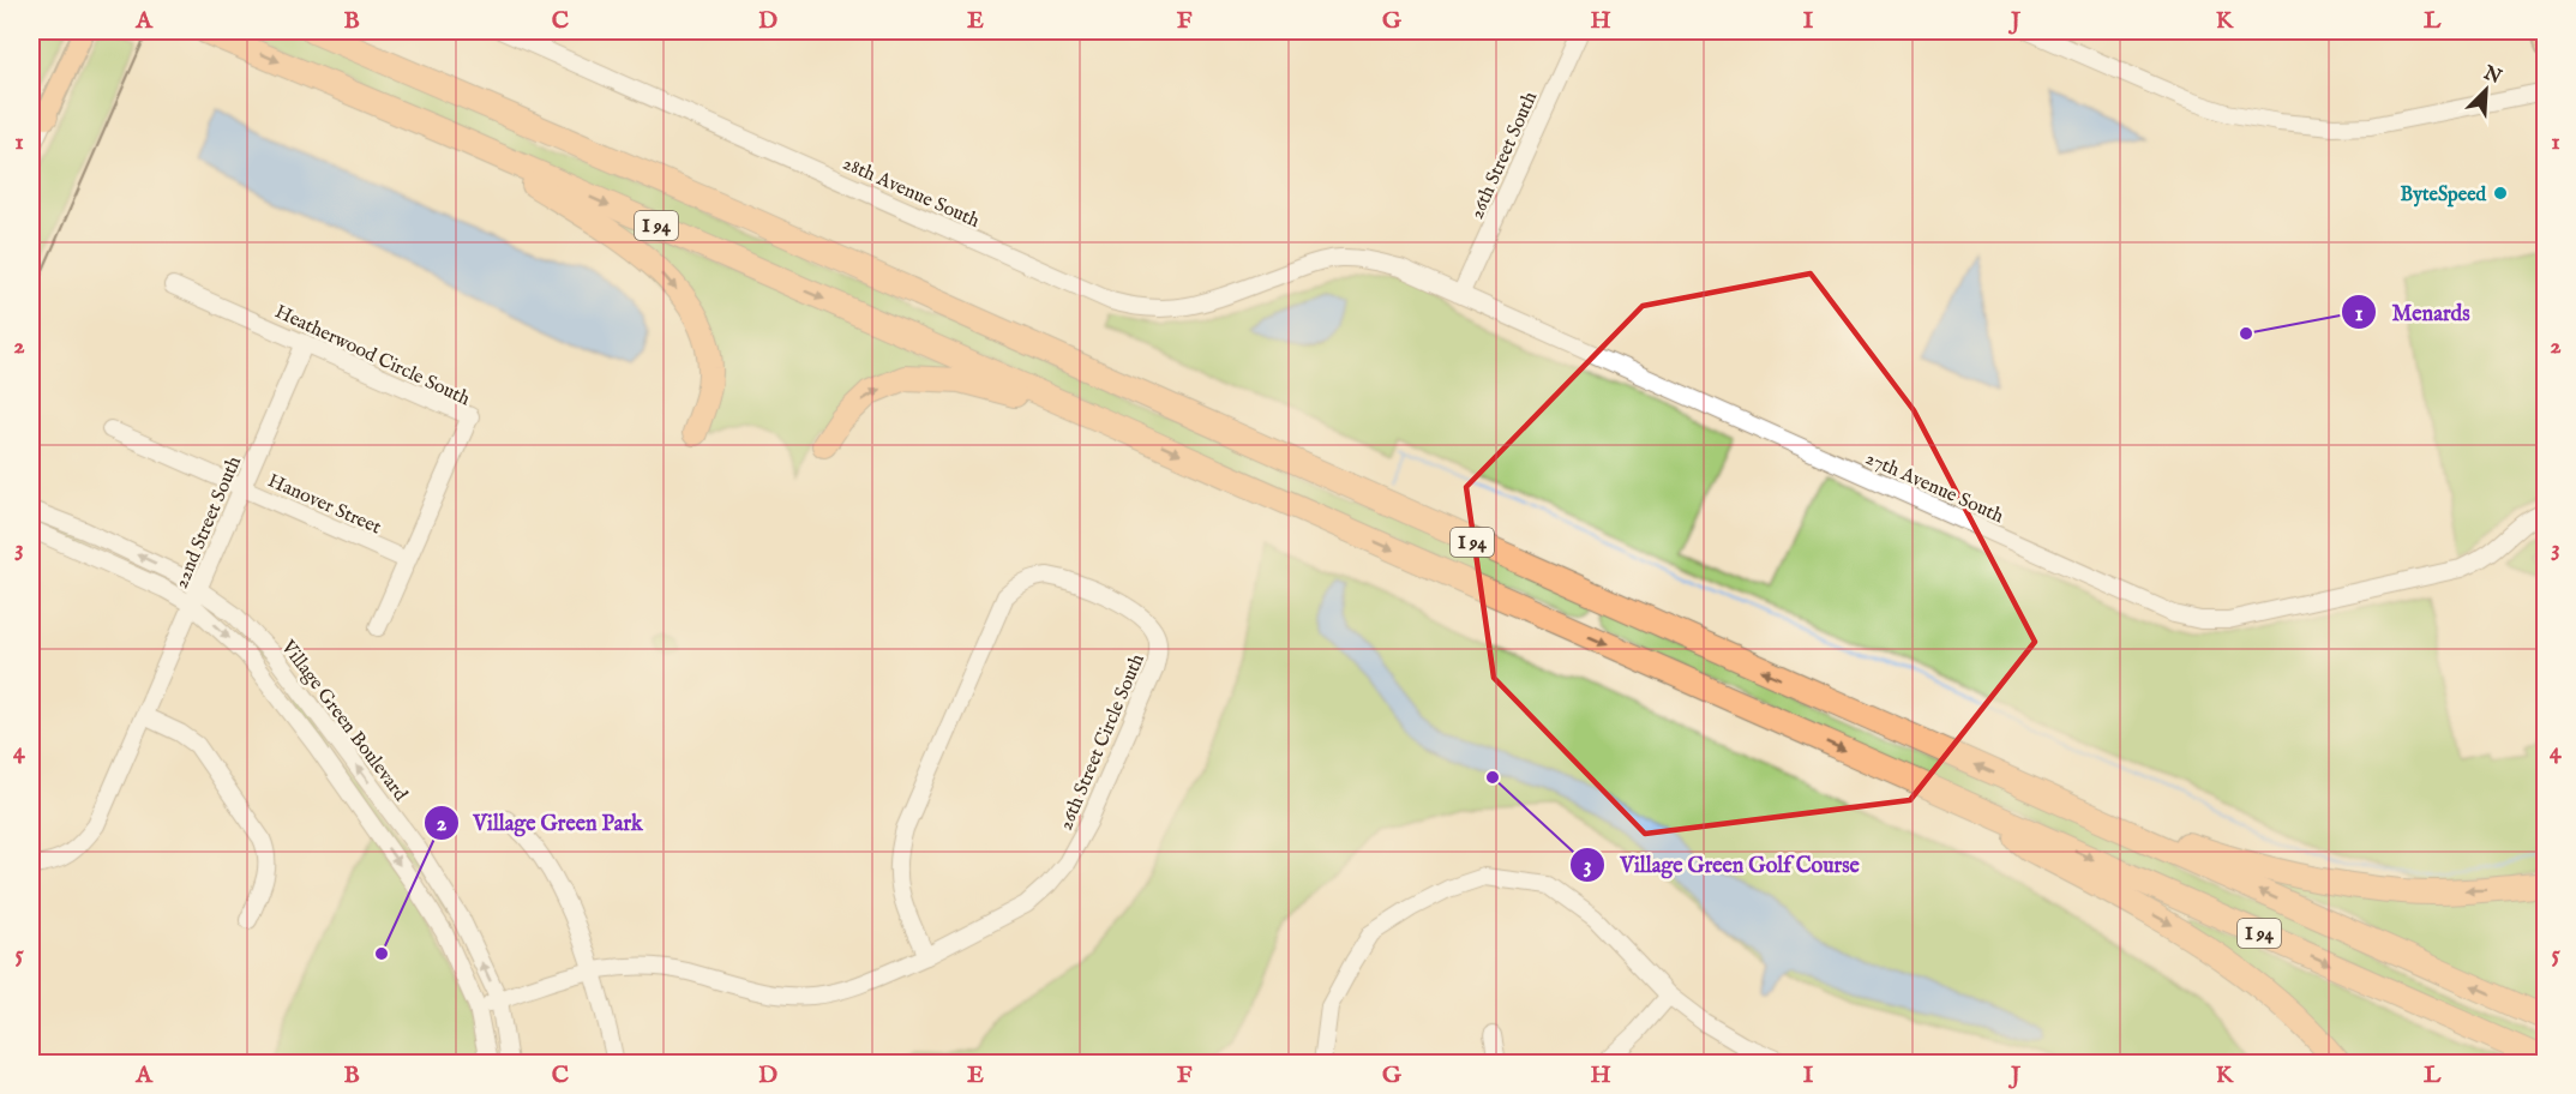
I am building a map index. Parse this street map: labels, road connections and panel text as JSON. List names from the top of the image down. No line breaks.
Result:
{"streets":{"highway":["I 94"],"street":["26th Street South","28th Avenue South","Heatherwood Circle South","27th Avenue South","Hanover Street","22nd Street South","Village Green Boulevard","26th Street Circle South"]},"crossings":[["26th Street South","27th Avenue South"],["28th Avenue South","27th Avenue South"],["Heatherwood Circle South","Hanover Street"],["Heatherwood Circle South","22nd Street South"],["Hanover Street","22nd Street South"],["22nd Street South","Village Green Boulevard"],["Village Green Boulevard","26th Street Circle South"]],"places":["ByteSpeed","Menards","Village Green Golf Course","Village Green Park"],"north":"top right","grid":{"columns":["A","B","C","D","E","F","G","H","I","J","K","L"],"rows":["1","2","3","4","5"]}}
